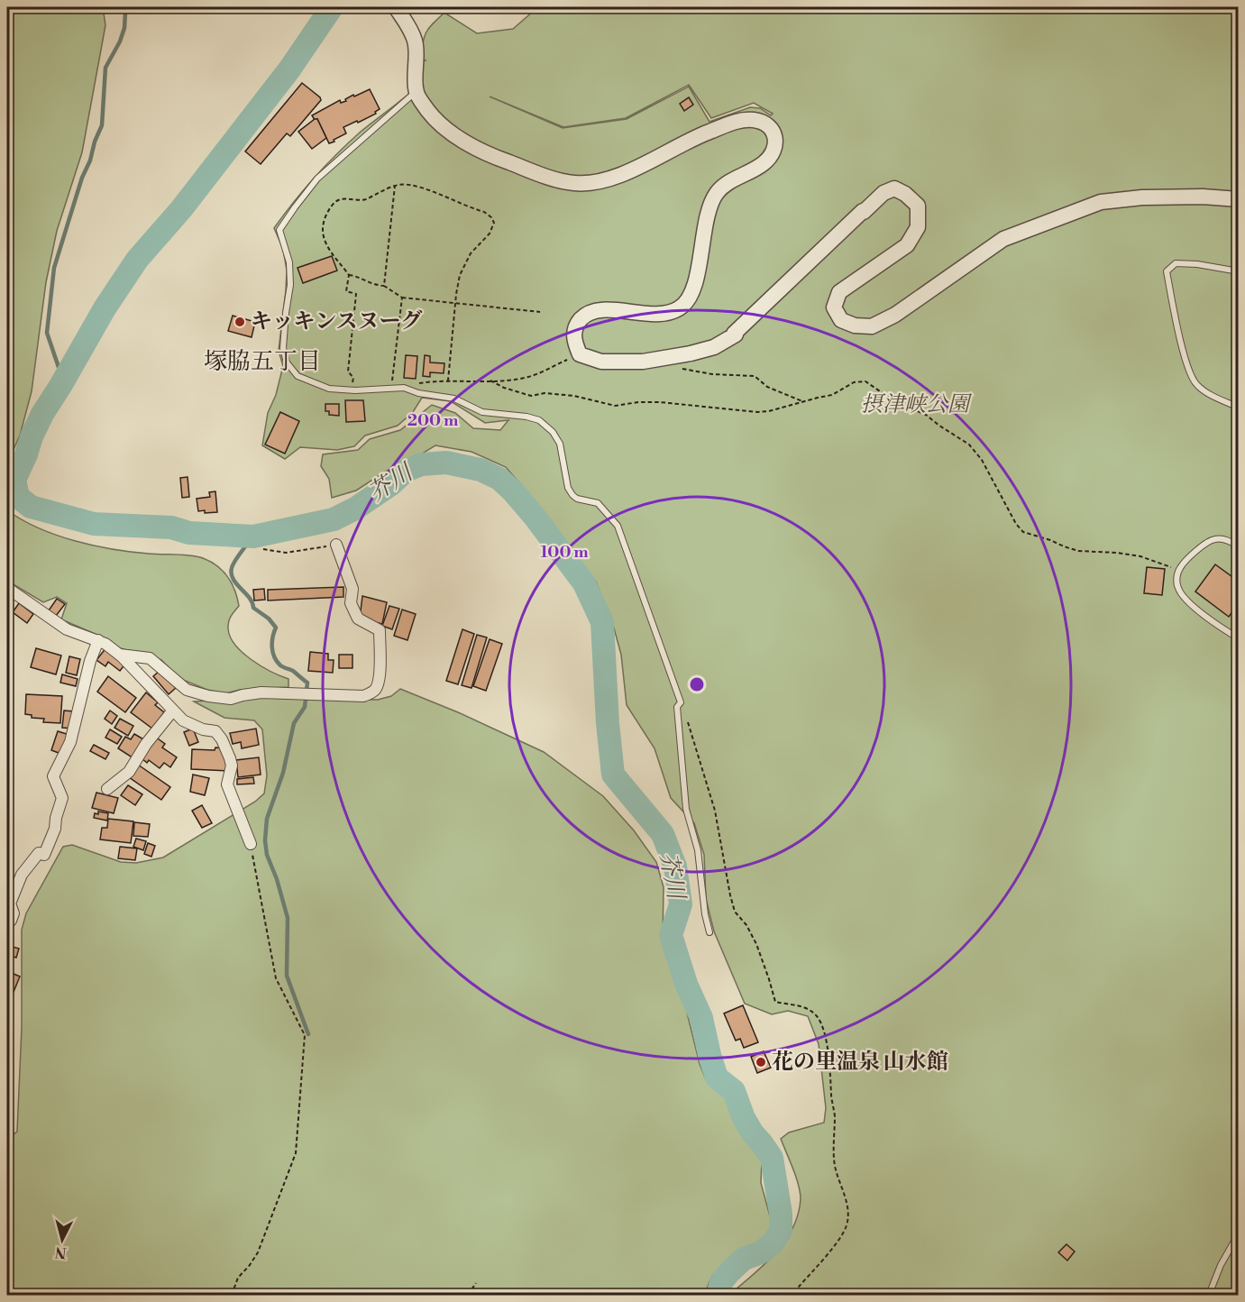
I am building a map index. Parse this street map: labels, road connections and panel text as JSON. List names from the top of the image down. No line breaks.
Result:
{"districts":["塚脇五丁目"],"water":["芥川"],"parks":["摂津峡公園"],"places":["キッキンスヌーグ","花の里温泉 山水館"],"north":"bottom","rings":["200 m","100 m"]}
